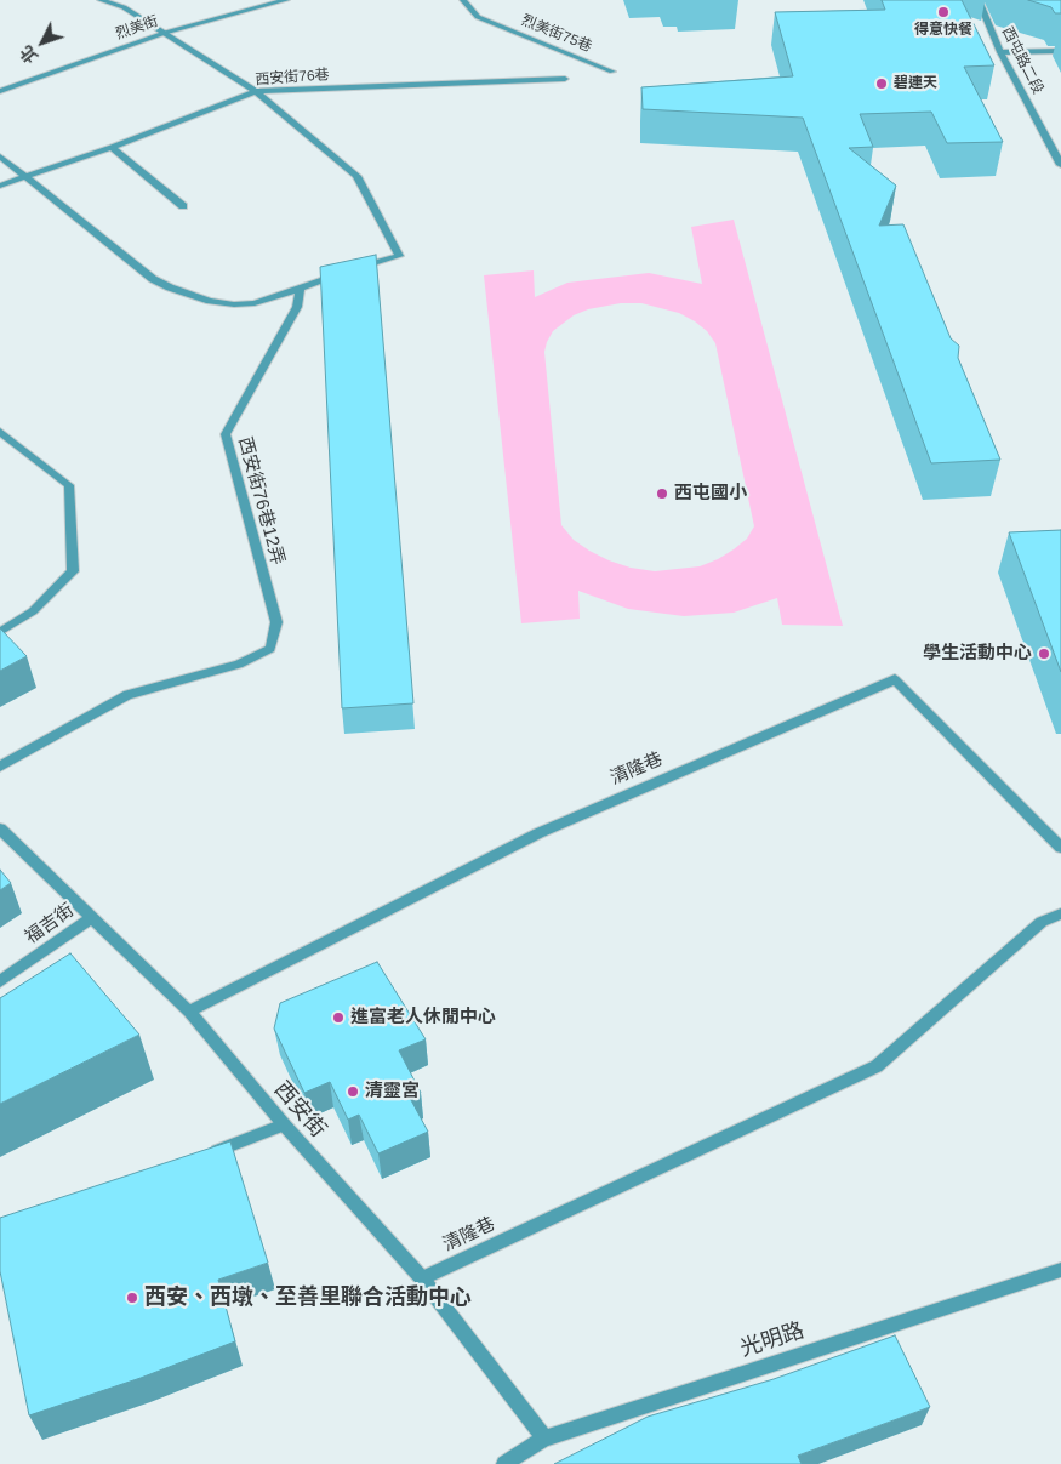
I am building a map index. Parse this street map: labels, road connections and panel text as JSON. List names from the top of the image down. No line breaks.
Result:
{"streets":{"street":["烈美街","烈美街75巷","西屯路二段","西安街76巷","西安街76巷12弄","清隆巷","福吉街","西安街","光明路"]},"crossings":[["清隆巷","西安街"],["福吉街","西安街"],["西安街","光明路"]],"places":["得意快餐","碧連天","西屯國小","學生活動中心","進富老人休閒中心","清靈宮","西安、西墩、至善里聯合活動中心"],"north":"bottom left"}
